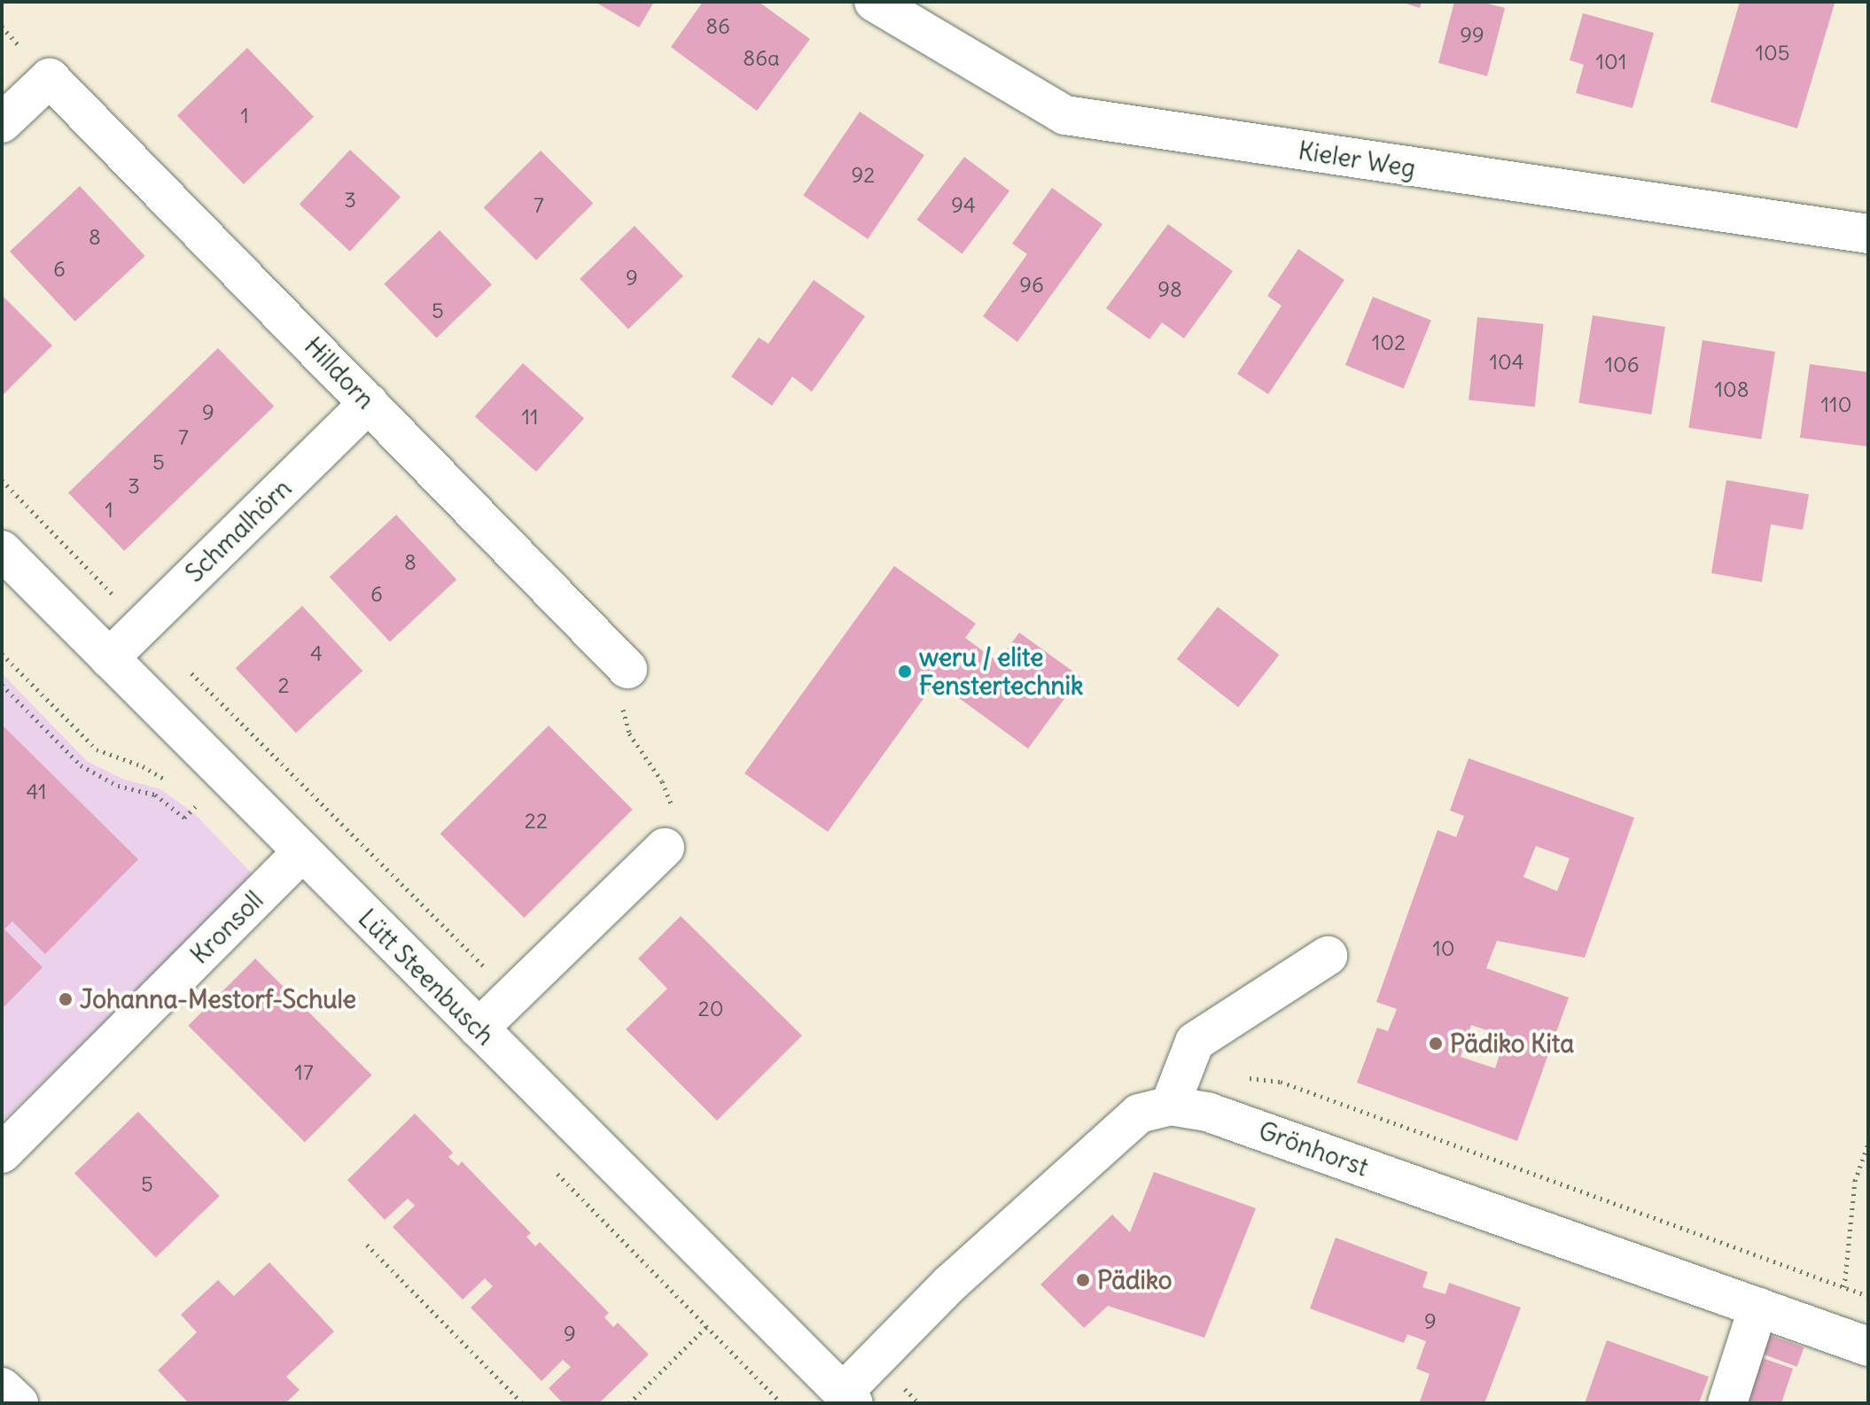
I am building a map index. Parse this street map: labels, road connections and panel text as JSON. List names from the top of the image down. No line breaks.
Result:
{"streets":{"street":["Kieler Weg","Hilldorn","Schmalhörn","Kronsoll","Lütt Steenbusch","Grönhorst"]},"crossings":[["Hilldorn","Schmalhörn"],["Schmalhörn","Lütt Steenbusch"],["Kronsoll","Lütt Steenbusch"],["Lütt Steenbusch","Grönhorst"]],"places":["weru / elite Fenstertechnik","Johanna-Mestorf-Schule","Pädiko Kita","Pädiko"],"house_numbers":["86","99","105","86a","101","1","92","3","7","94","8","6","9","96","98","5","102","104","106","108","110","9","11","7","5","3","1","8","6","4","2","41","22","10","20","17","5","9","9"]}
